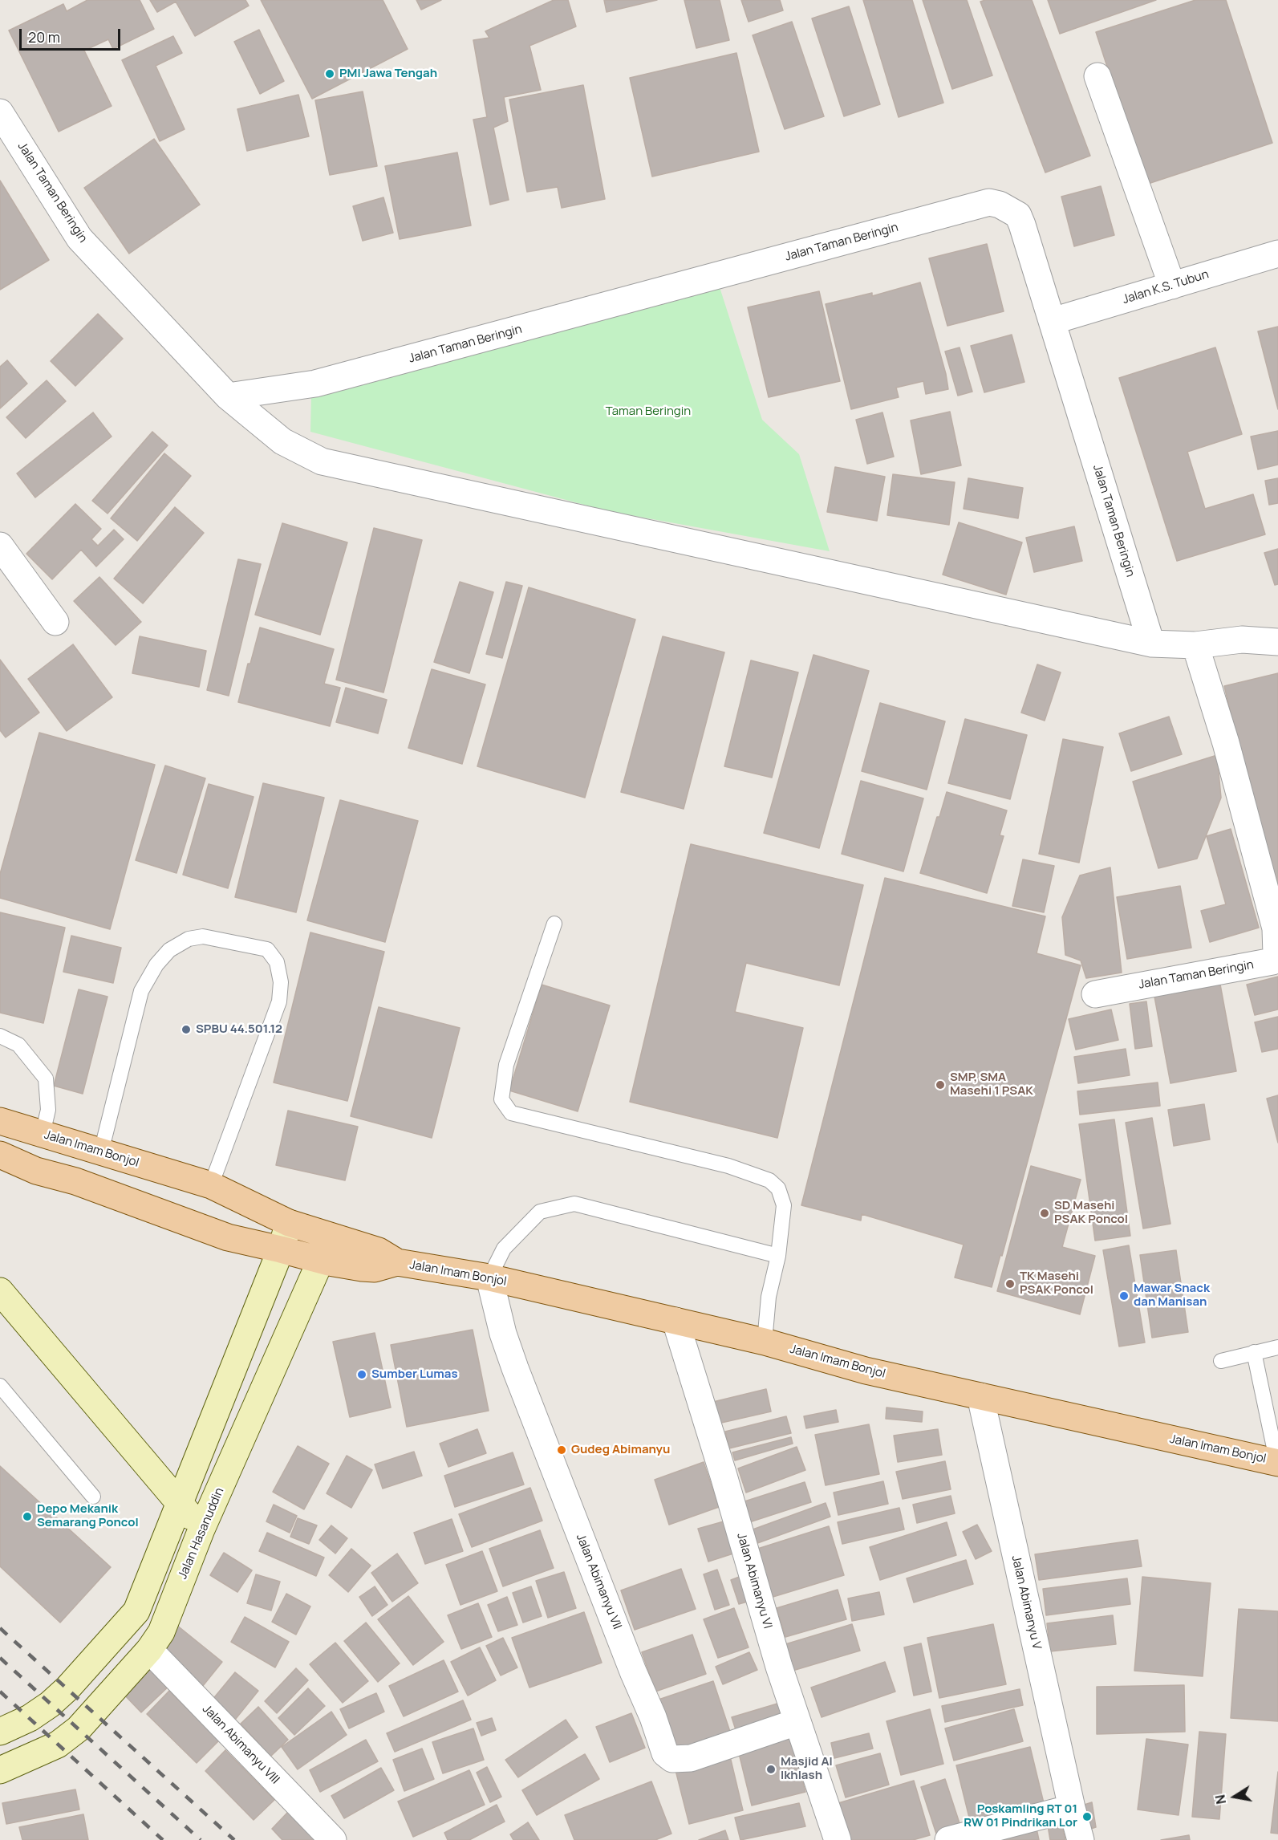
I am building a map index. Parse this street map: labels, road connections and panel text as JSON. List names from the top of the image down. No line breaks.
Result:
{"streets":{"main road":["Jalan Imam Bonjol"],"street":["Jalan Taman Beringin","Jalan K.S. Tubun","Jalan Hasanuddin","Jalan Abimanyu VI","Jalan Abimanyu VII","Jalan Abimanyu V","Jalan Abimanyu VIII"]},"crossings":[["Jalan Taman Beringin","Jalan K.S. Tubun"],["Jalan Imam Bonjol","Jalan Hasanuddin"],["Jalan Imam Bonjol","Jalan Abimanyu VI"],["Jalan Imam Bonjol","Jalan Abimanyu VII"],["Jalan Imam Bonjol","Jalan Abimanyu V"],["Jalan Hasanuddin","Jalan Abimanyu VIII"],["Jalan Abimanyu VI","Jalan Abimanyu VII"]],"parks":["Taman Beringin"],"places":["PMI Jawa Tengah","SPBU 44.501.12","SMP, SMA Masehi 1 PSAK","SD Masehi PSAK Poncol","TK Masehi PSAK Poncol","Mawar Snack dan Manisan","Sumber Lumas","Gudeg Abimanyu","Depo Mekanik Semarang Poncol","Masjid Al Ikhlash","Poskamling RT 01 RW 01 Pindrikan Lor"],"scale_bar":"20 m","north":"left"}
